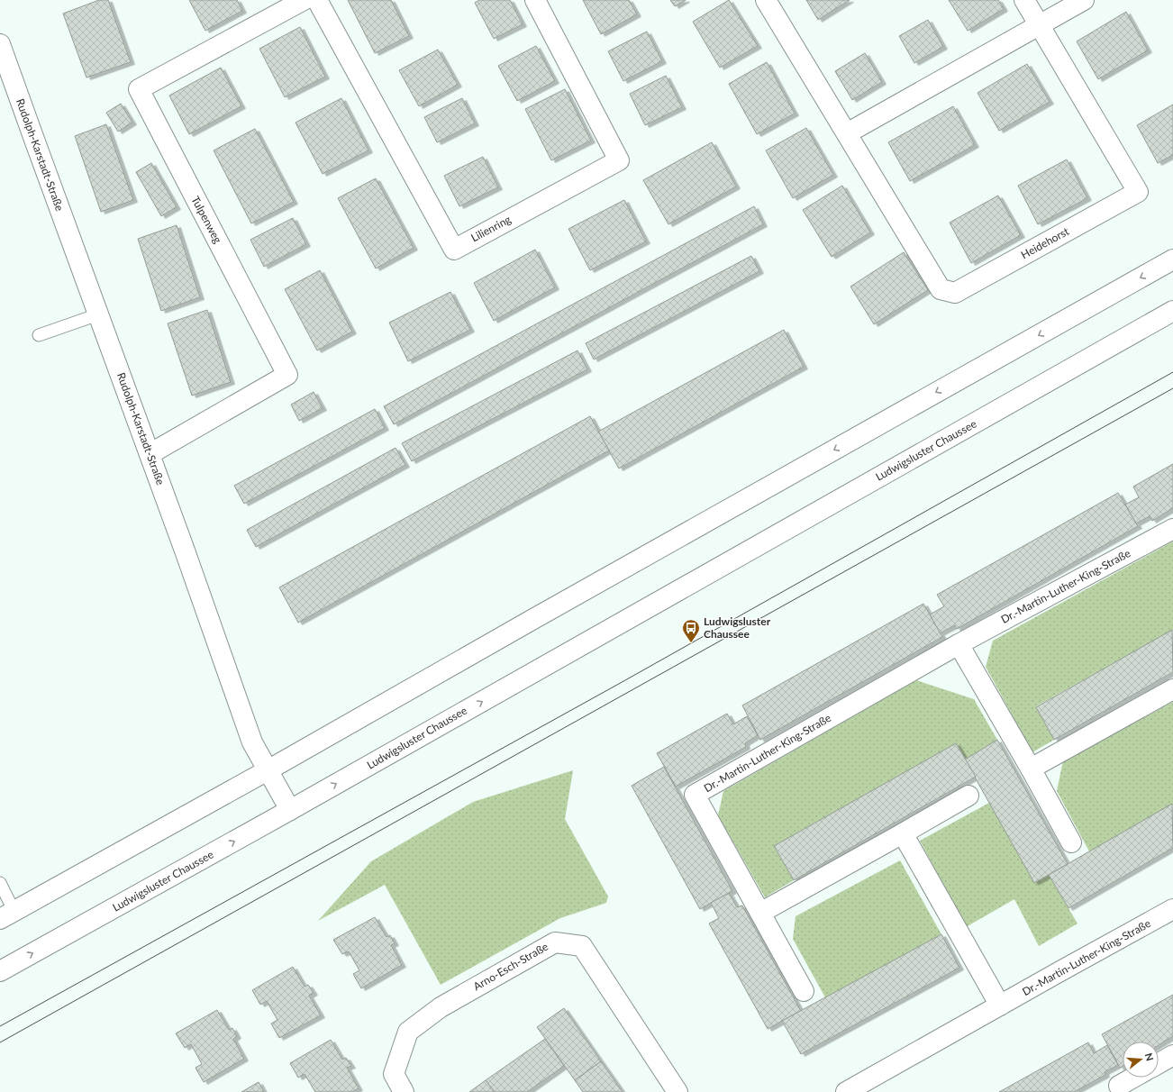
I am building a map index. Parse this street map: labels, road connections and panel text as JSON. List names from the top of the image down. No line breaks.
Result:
{"streets":{"street":["Rudolph-Karstadt-Straße","Tulpenweg","Lilienring","Heidehorst","Ludwigsluster Chaussee","Dr.-Martin-Luther-King-Straße","Arno-Esch-Straße"]},"crossings":[["Rudolph-Karstadt-Straße","Tulpenweg"],["Rudolph-Karstadt-Straße","Ludwigsluster Chaussee"]],"places":{"bus stop":["Ludwigsluster Chaussee"]},"north":"right"}
